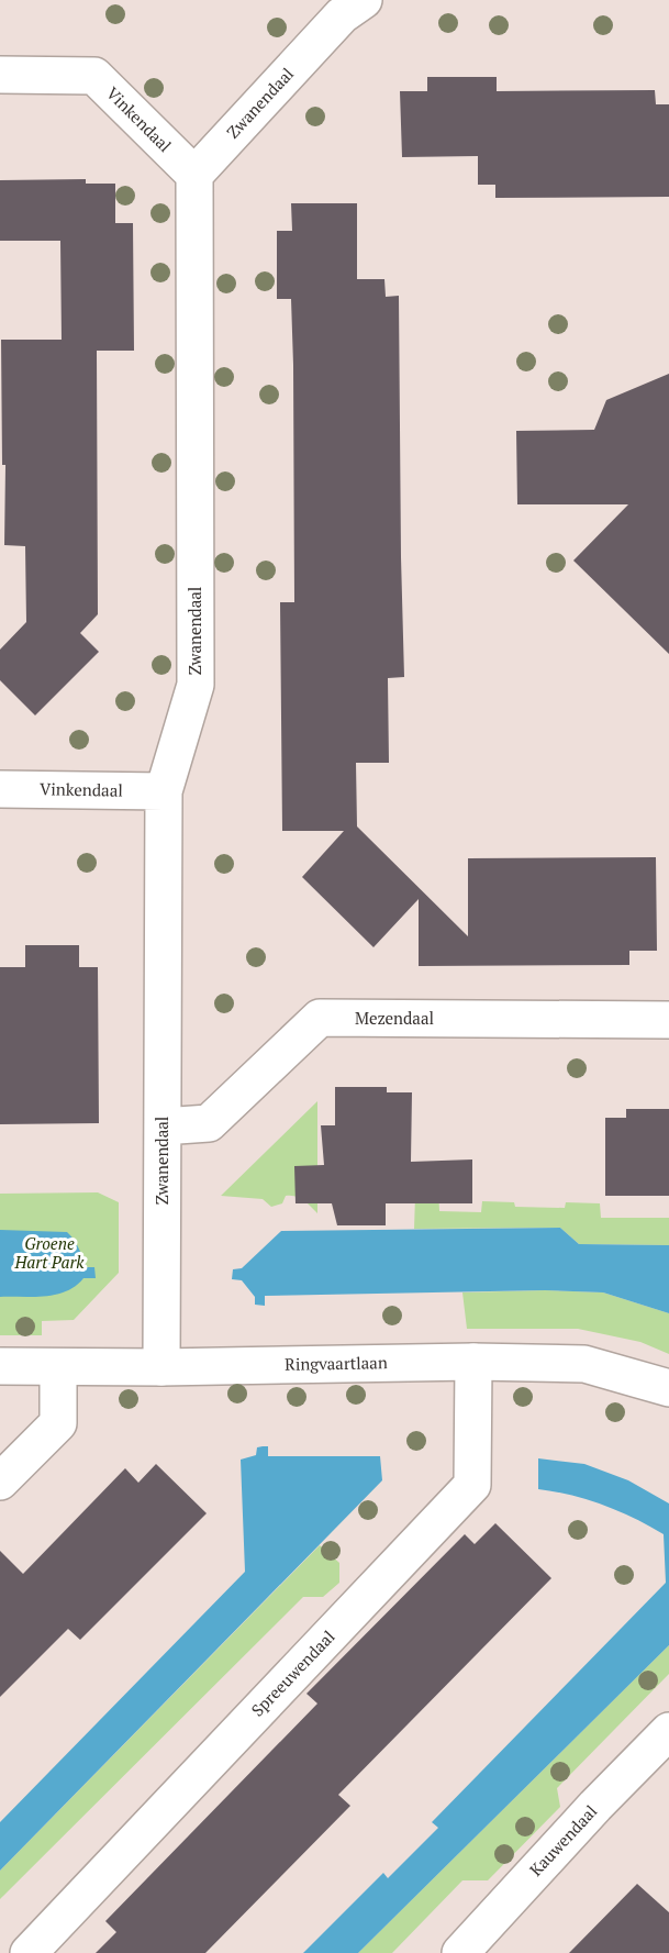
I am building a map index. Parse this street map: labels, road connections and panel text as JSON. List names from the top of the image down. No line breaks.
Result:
{"streets":{"street":["Zwanendaal","Vinkendaal","Mezendaal","Ringvaartlaan","Spreeuwendaal","Kauwendaal"]},"crossings":[["Zwanendaal","Vinkendaal"],["Zwanendaal","Mezendaal"],["Zwanendaal","Ringvaartlaan"],["Ringvaartlaan","Spreeuwendaal"]],"parks":["Groene Hart Park"]}
